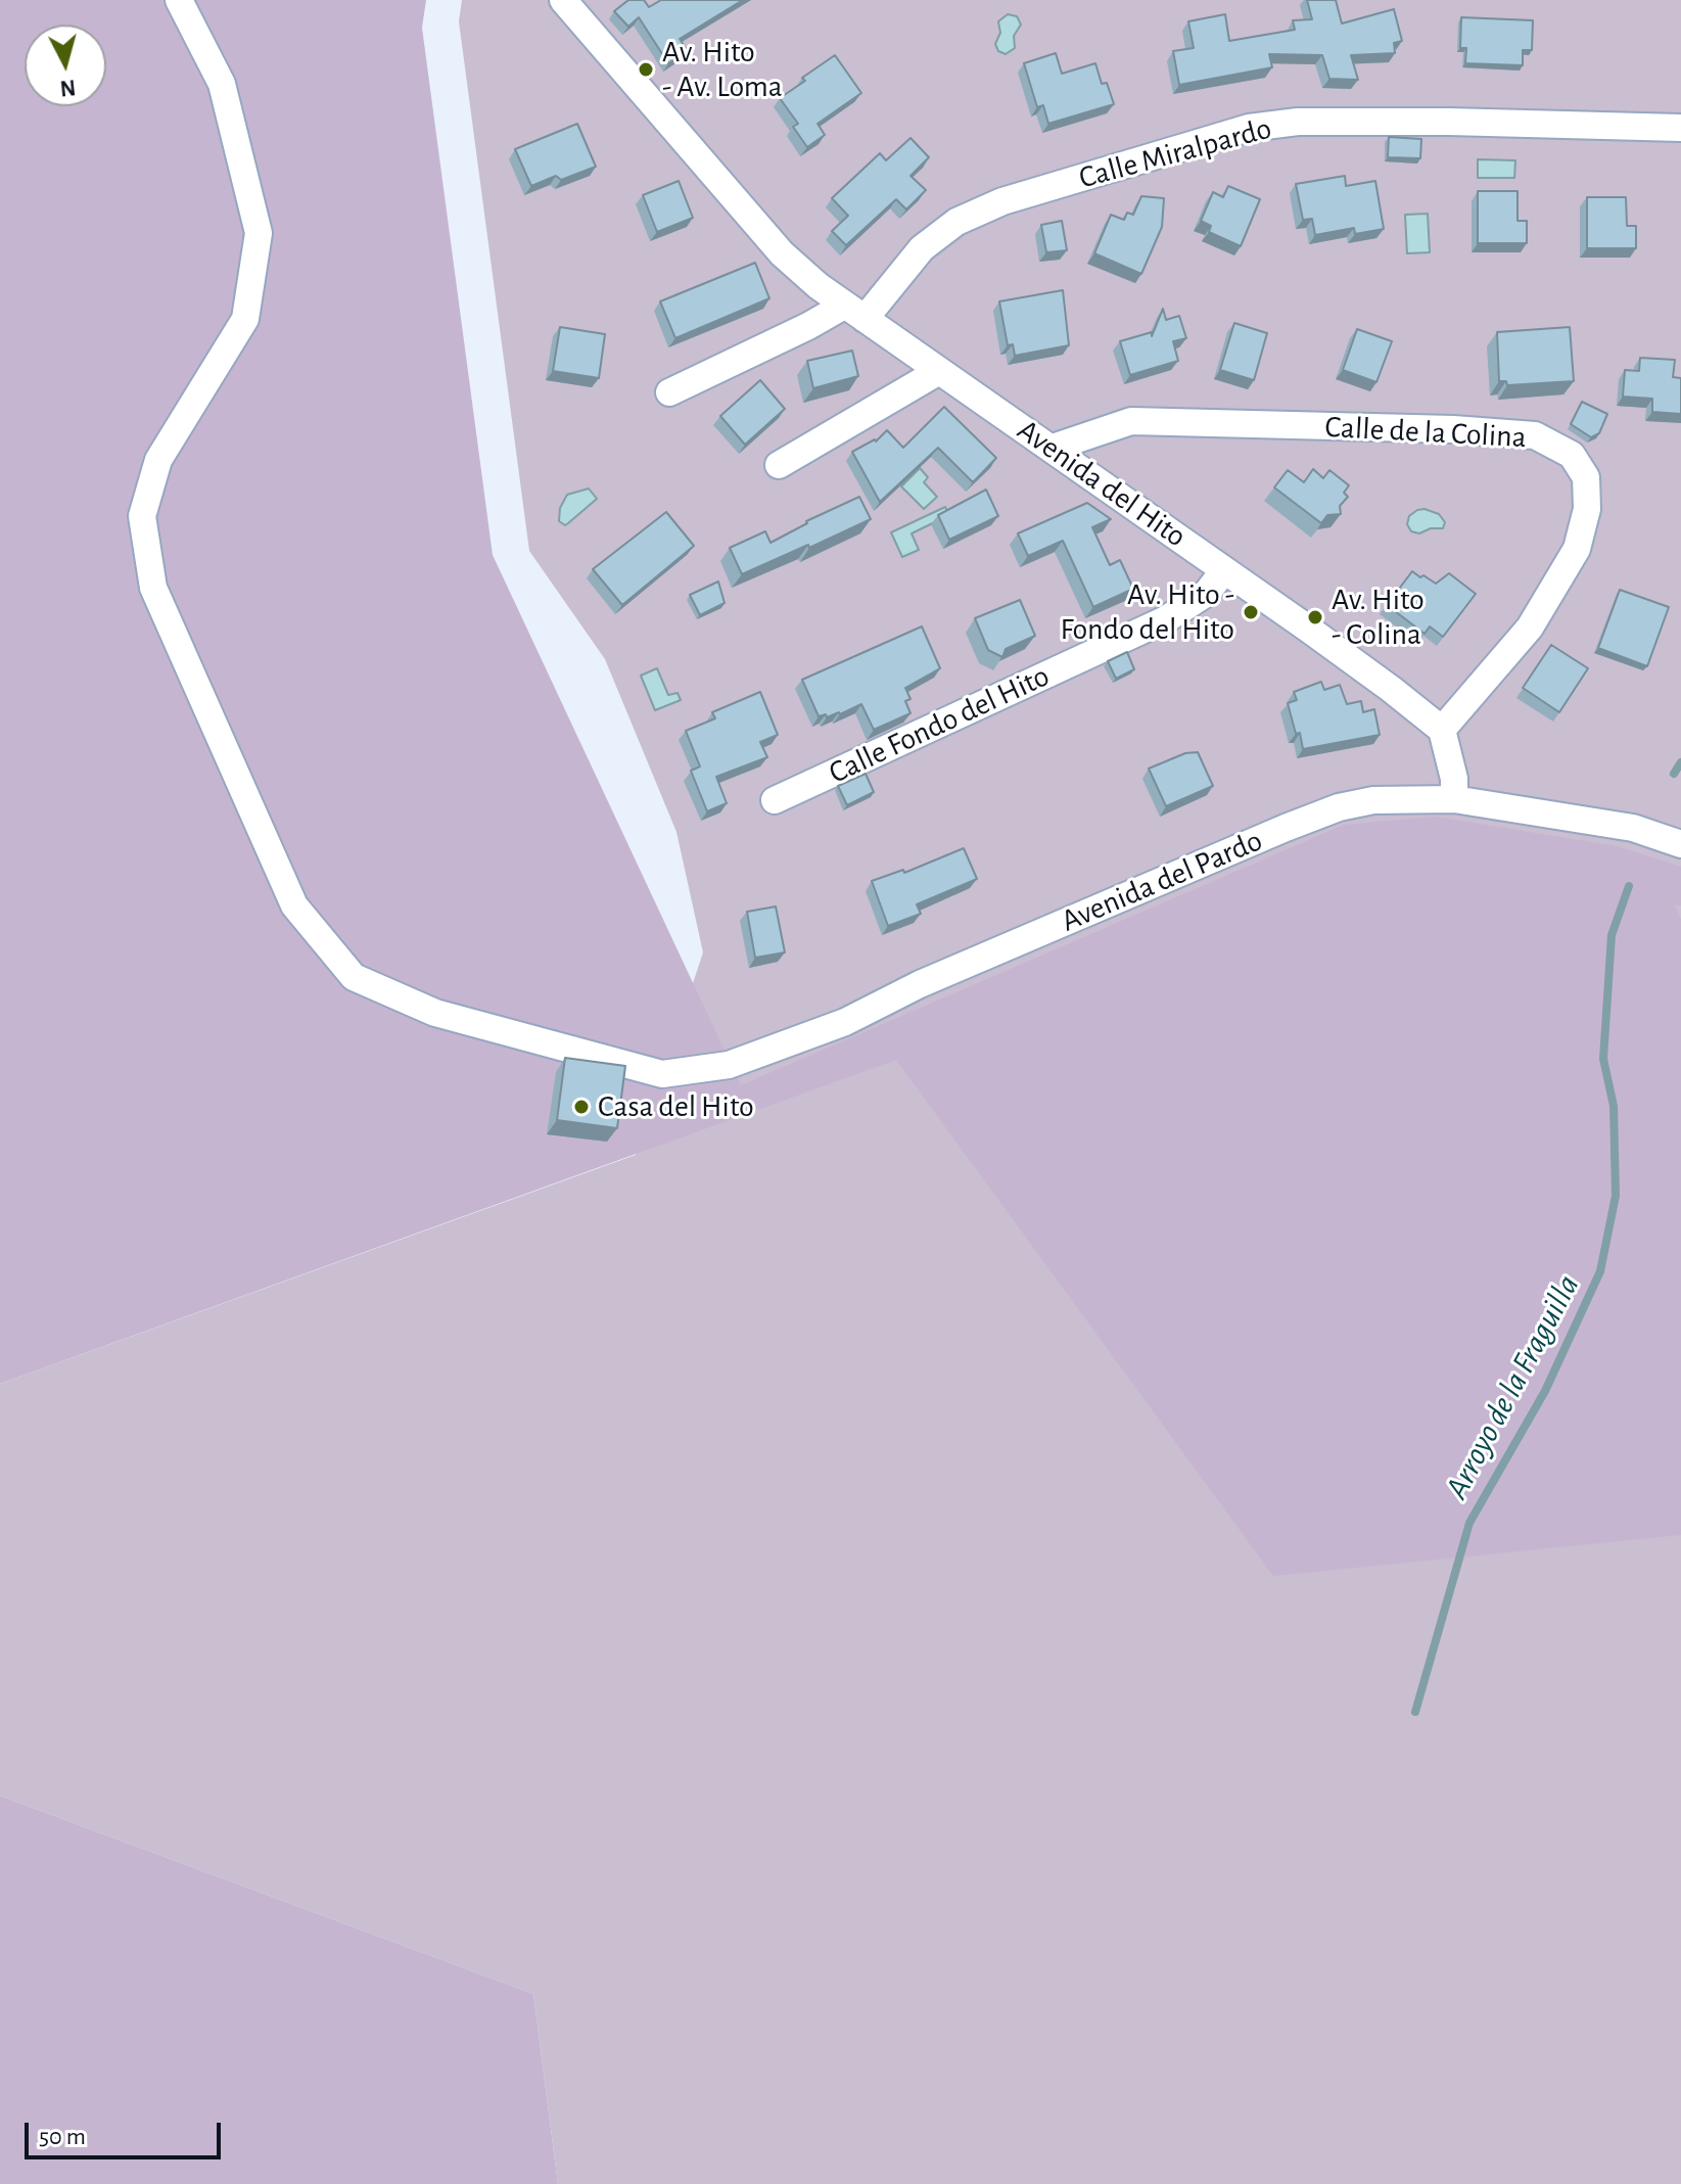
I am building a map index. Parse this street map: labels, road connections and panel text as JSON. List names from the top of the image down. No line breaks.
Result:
{"streets":{"street":["Calle Miralpardo","Calle de la Colina","Avenida del Hito","Calle Fondo del Hito","Avenida del Pardo"]},"crossings":[["Calle Miralpardo","Avenida del Hito"],["Calle de la Colina","Avenida del Hito"],["Avenida del Hito","Calle Fondo del Hito"]],"water":["Arroyo de la Fraguilla"],"places":["Av. Hito - Av. Loma","Av. Hito - Fondo del Hito","Av. Hito - Colina","Casa del Hito"],"scale_bar":"50 m","north":"bottom"}
